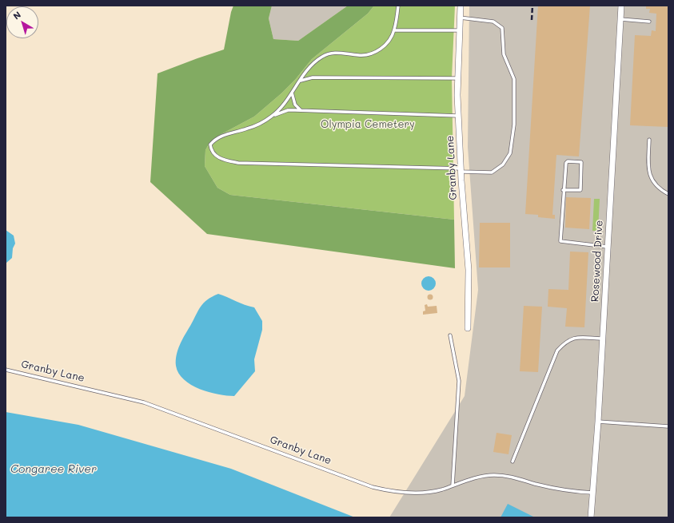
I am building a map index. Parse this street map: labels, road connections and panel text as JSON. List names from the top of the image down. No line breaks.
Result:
{"streets":{"street":["Granby Lane","Rosewood Drive"]},"crossings":[["Granby Lane","Rosewood Drive"]],"water":["Congaree River"],"parks":["Olympia Cemetery"],"north":"top left"}
